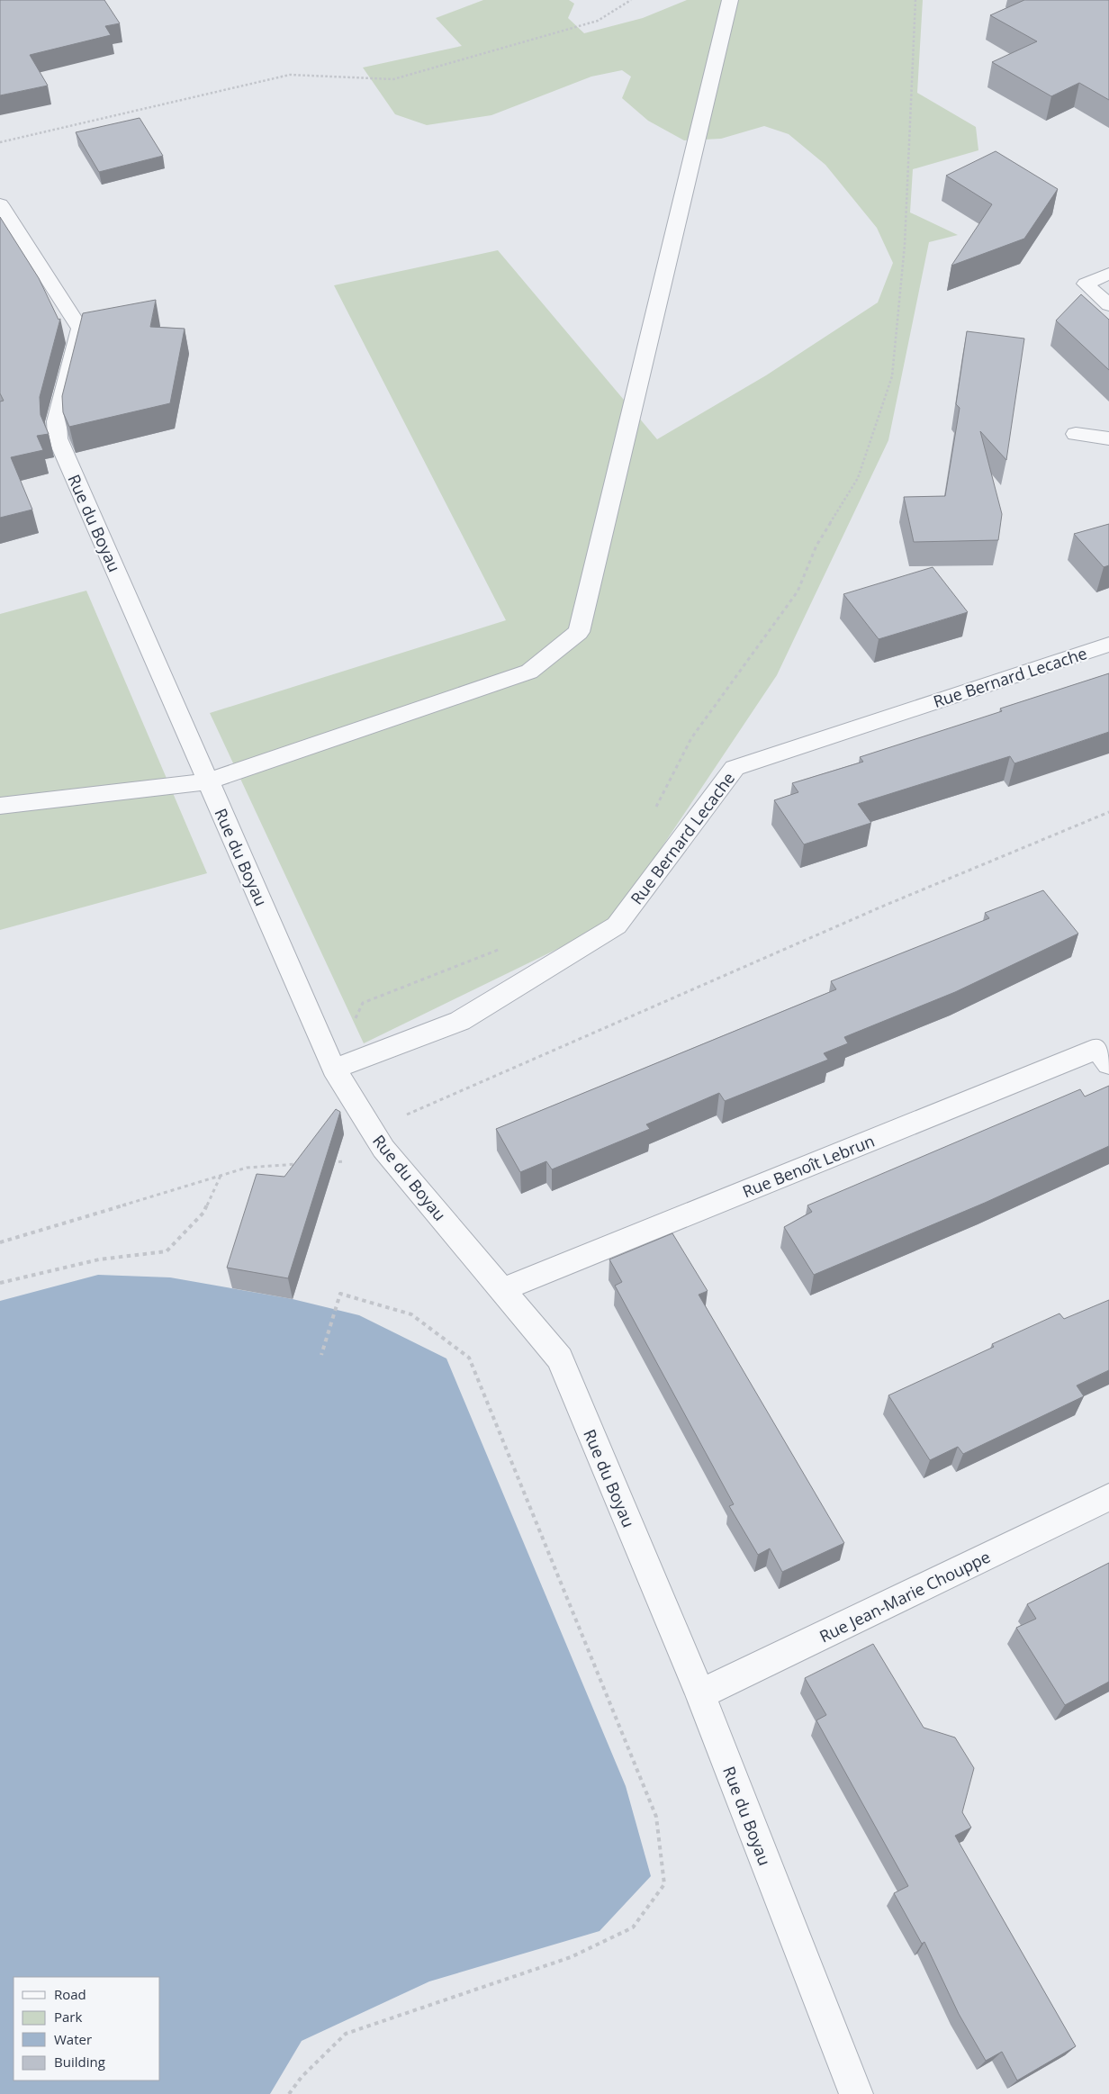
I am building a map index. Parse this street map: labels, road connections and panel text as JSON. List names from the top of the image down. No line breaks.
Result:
{"streets":{"street":["Rue du Boyau","Rue Bernard Lecache","Rue Benoît Lebrun","Rue Jean-Marie Chouppe"]},"crossings":[["Rue du Boyau","Rue Bernard Lecache"],["Rue du Boyau","Rue Benoît Lebrun"],["Rue du Boyau","Rue Jean-Marie Chouppe"]],"legend":["Road","Park","Water","Building"]}
